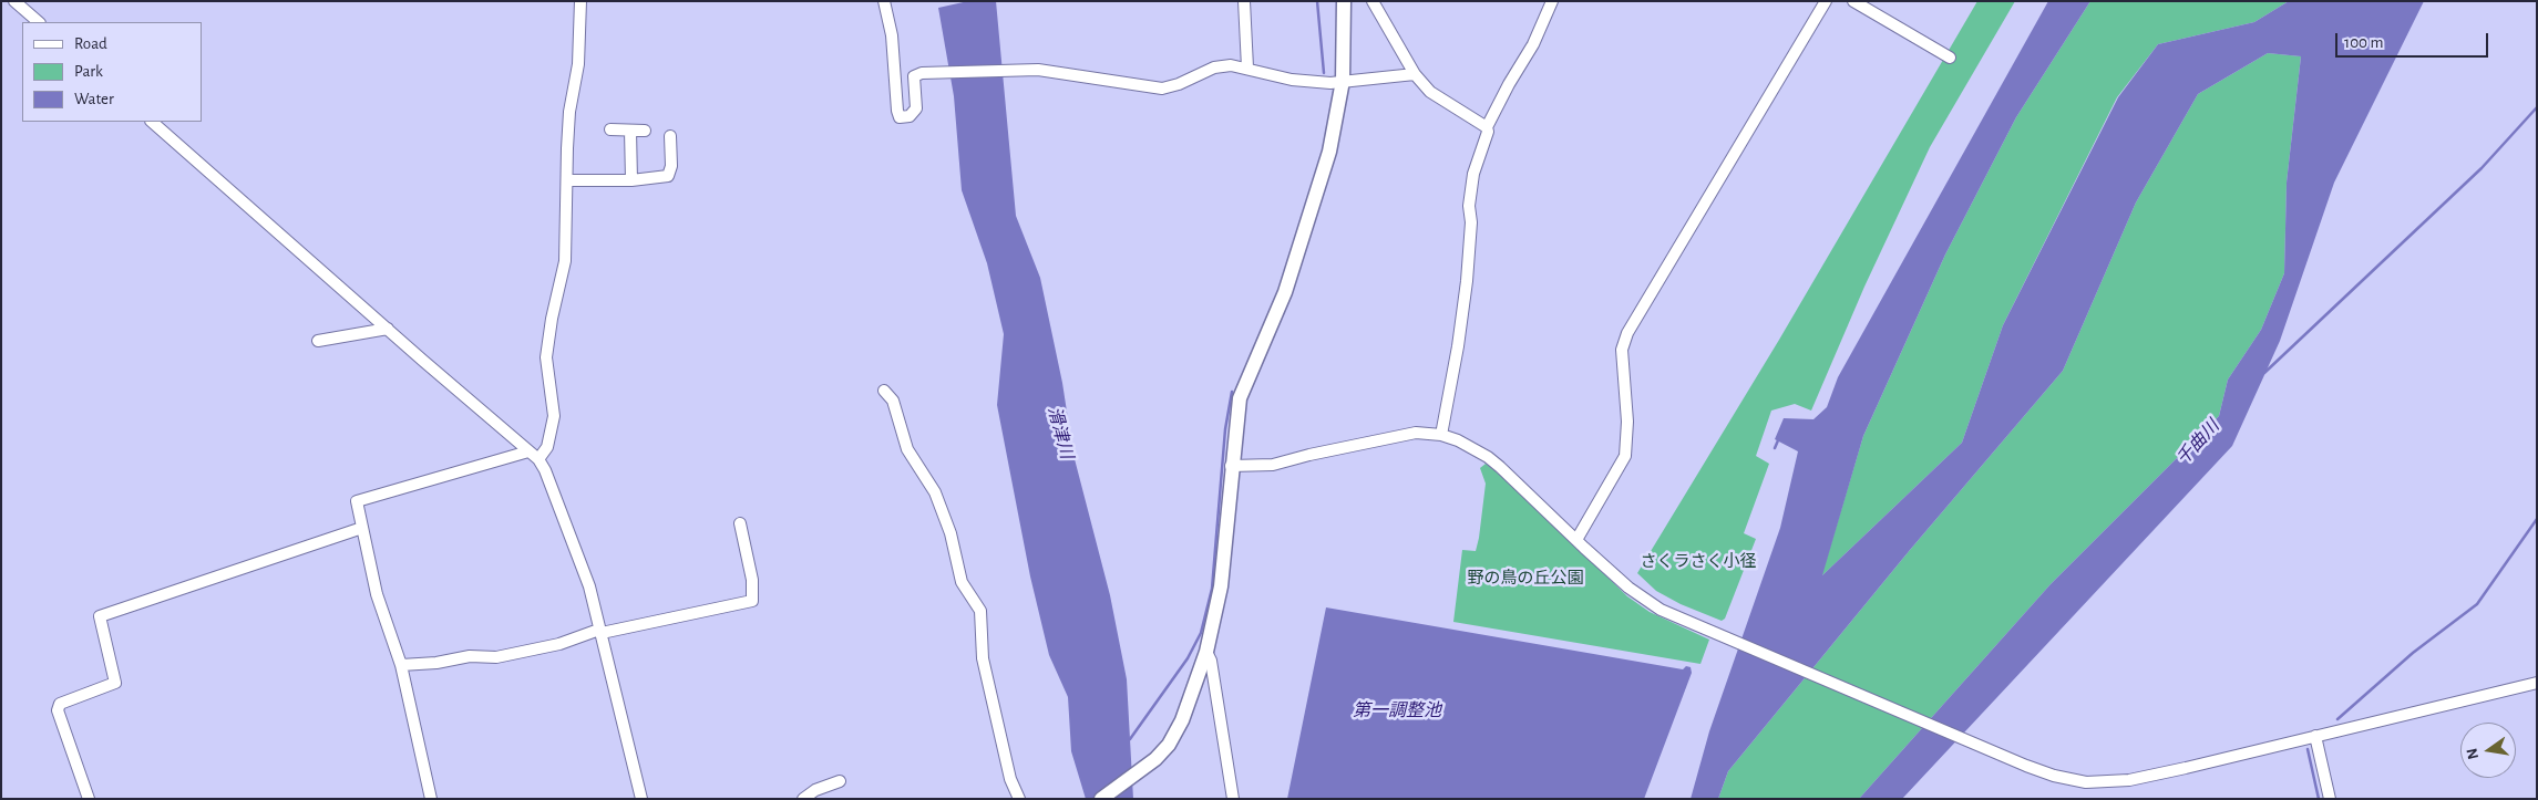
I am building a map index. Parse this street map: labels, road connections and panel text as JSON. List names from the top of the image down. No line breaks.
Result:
{"water":["滑津川","千曲川","第一調整池"],"parks":["さくラさく小径","野の鳥の丘公園"],"legend":["Road","Park","Water"],"scale_bar":"100 m","north":"left"}
